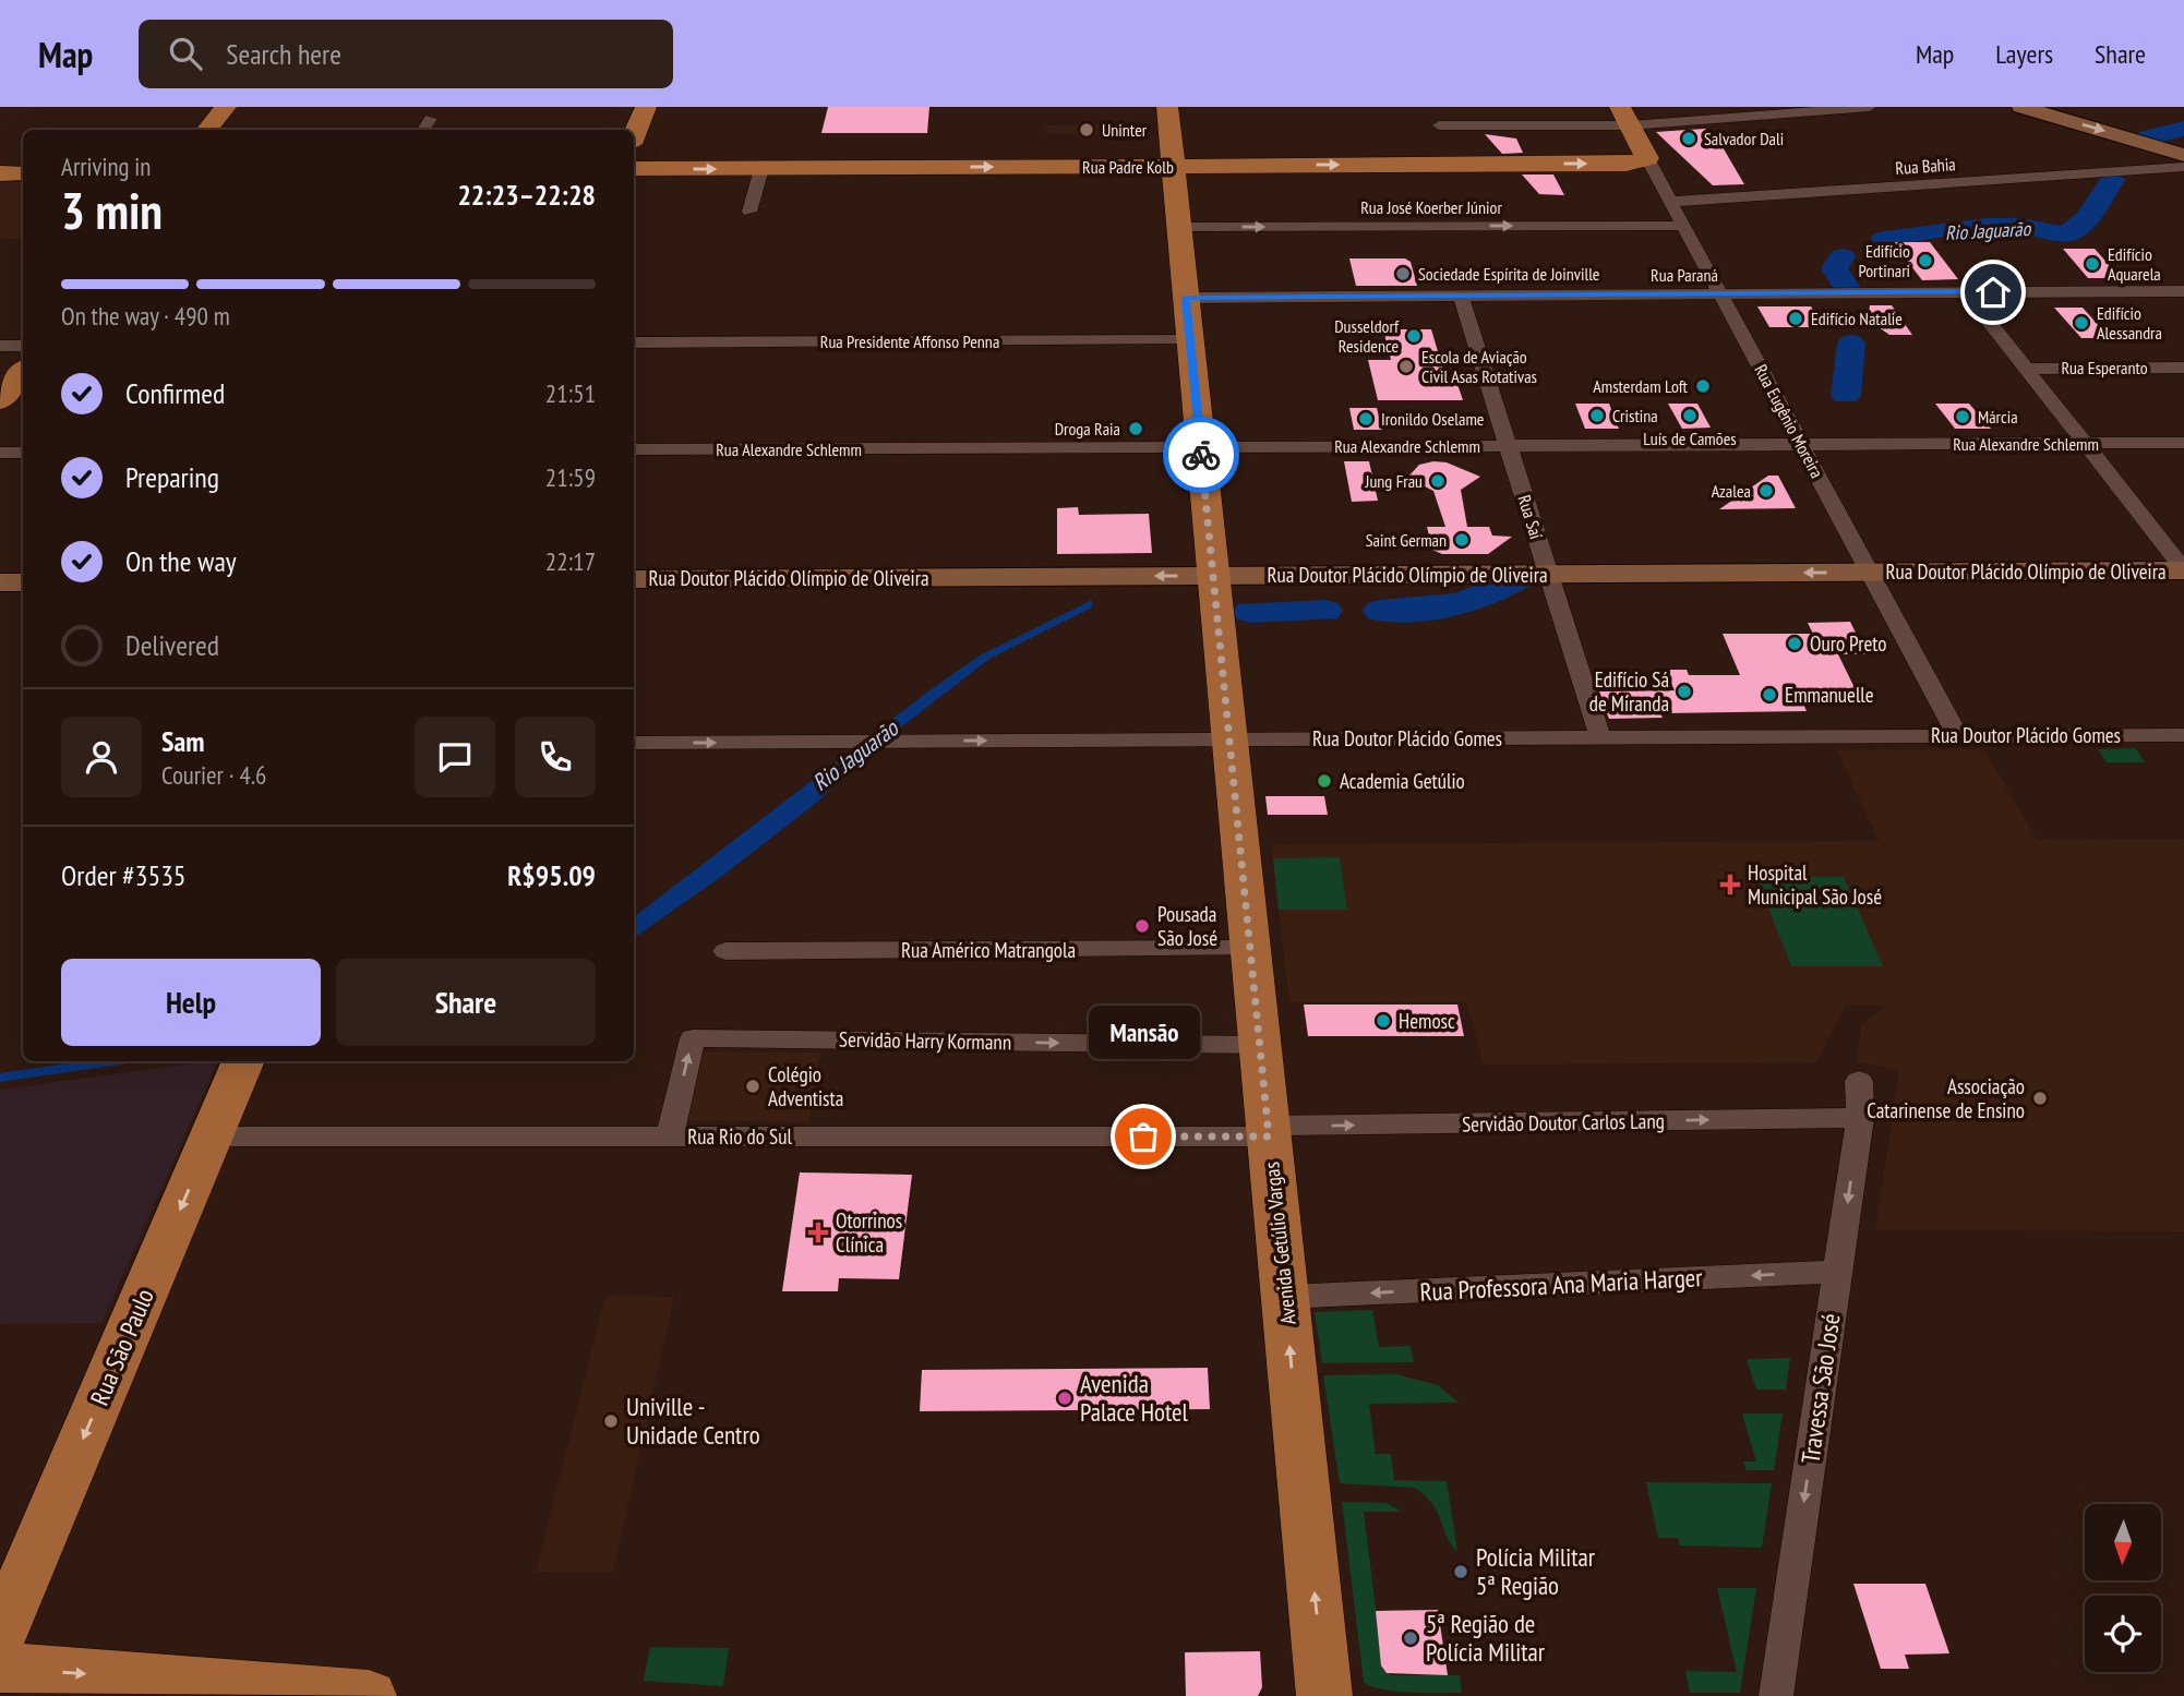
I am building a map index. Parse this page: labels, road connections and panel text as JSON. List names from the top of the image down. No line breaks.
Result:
{"streets":{"main road":["Rua Padre Kolb","Rua Eugênio Moreira","Rua Doutor Plácido Olímpio de Oliveira","Avenida Getúlio Vargas","Rua São Paulo"],"street":["Rua Bahia","Rua José Koerber Júnior","Rua Paraná","Rua Presidente Affonso Penna","Rua Esperanto","Rua Alexandre Schlemm","Rua Saí","Rua Doutor Plácido Gomes","Rua Américo Matrangola","Servidão Harry Kormann","Servidão Doutor Carlos Lang","Rua Rio do Sul","Rua Professora Ana Maria Harger","Travessa São José"]},"crossings":[["Rua Bahia","Rua Eugênio Moreira"],["Rua Padre Kolb","Rua Eugênio Moreira"],["Rua Padre Kolb","Avenida Getúlio Vargas"],["Rua José Koerber Júnior","Rua Eugênio Moreira"],["Rua José Koerber Júnior","Avenida Getúlio Vargas"],["Rua Paraná","Rua Eugênio Moreira"],["Rua Paraná","Rua Saí"],["Rua Paraná","Avenida Getúlio Vargas"],["Rua Presidente Affonso Penna","Avenida Getúlio Vargas"],["Rua Eugênio Moreira","Rua Alexandre Schlemm"],["Rua Eugênio Moreira","Rua Doutor Plácido Olímpio de Oliveira"],["Rua Eugênio Moreira","Rua Doutor Plácido Gomes"],["Rua Alexandre Schlemm","Rua Saí"],["Rua Alexandre Schlemm","Avenida Getúlio Vargas"],["Rua Saí","Rua Doutor Plácido Olímpio de Oliveira"],["Rua Saí","Rua Doutor Plácido Gomes"],["Rua Doutor Plácido Olímpio de Oliveira","Avenida Getúlio Vargas"],["Rua Doutor Plácido Gomes","Avenida Getúlio Vargas"],["Rua Américo Matrangola","Avenida Getúlio Vargas"],["Servidão Harry Kormann","Rua Rio do Sul"],["Servidão Harry Kormann","Avenida Getúlio Vargas"],["Servidão Doutor Carlos Lang","Rua Rio do Sul"],["Servidão Doutor Carlos Lang","Avenida Getúlio Vargas"],["Servidão Doutor Carlos Lang","Travessa São José"],["Rua Rio do Sul","Avenida Getúlio Vargas"],["Rua Rio do Sul","Rua São Paulo"],["Avenida Getúlio Vargas","Rua Professora Ana Maria Harger"],["Rua Professora Ana Maria Harger","Travessa São José"]],"one_way":["Rua Padre Kolb","Rua Doutor Plácido Olímpio de Oliveira","Rua Doutor Plácido Gomes","Servidão Harry Kormann","Servidão Doutor Carlos Lang","Rua Professora Ana Maria Harger","Rua São Paulo","Travessa São José"],"water":["Rio Jaguarão"],"places":{"other":["Uninter","Salvador Dali","Edifício Portinari","Edifício Aquarela","Sociedade Espírita de Joinville","Edifício Natalie","Edifício Alessandra","Dusseldorf Residence","Escola de Aviação Civil Asas Rotativas","Amsterdam Loft","Cristina","Luís de Camões","Márcia","Ironildo Oselame","Droga Raia","Jung Frau","Azalea","Saint German","Ouro Preto","Edifício Sá de Miranda","Emmanuelle","Academia Getúlio","Pousada São José","Hemosc","Colégio Adventista","Associação Catarinense de Ensino","Mansão","Avenida Palace Hotel","Univille - Unidade Centro","Polícia Militar 5ª Região","5ª Região de Polícia Militar"],"health":["Hospital Municipal São José","Otorrinos Clínica"]},"north":"bottom","page":{"header":"Map","search":"Search here","nav":["Map","Layers","Share"],"heading":["3 min","Arriving in","22:23–22:28"],"panel":["Sam","Courier · 4.6","Order #3535","R$95.09"],"bar":"On the way · 490 m","list":[["Confirmed","21:51"],["Preparing","21:59"],["On the way","22:17"],"Delivered"],"buttons":["Help","Share"],"bubble":"Mansão"}}
